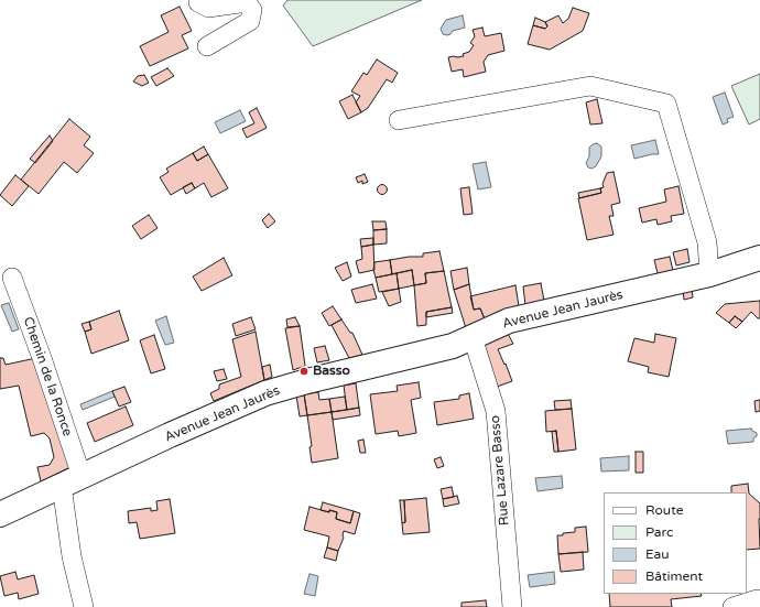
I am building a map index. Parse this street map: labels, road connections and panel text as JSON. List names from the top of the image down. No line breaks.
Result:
{"streets":{"main road":["Avenue Jean Jaurès"],"street":["Chemin de la Ronce","Rue Lazare Basso"]},"crossings":[["Avenue Jean Jaurès","Chemin de la Ronce"],["Avenue Jean Jaurès","Rue Lazare Basso"]],"places":["Basso"],"legend":["Route","Parc","Eau","Bâtiment"]}
